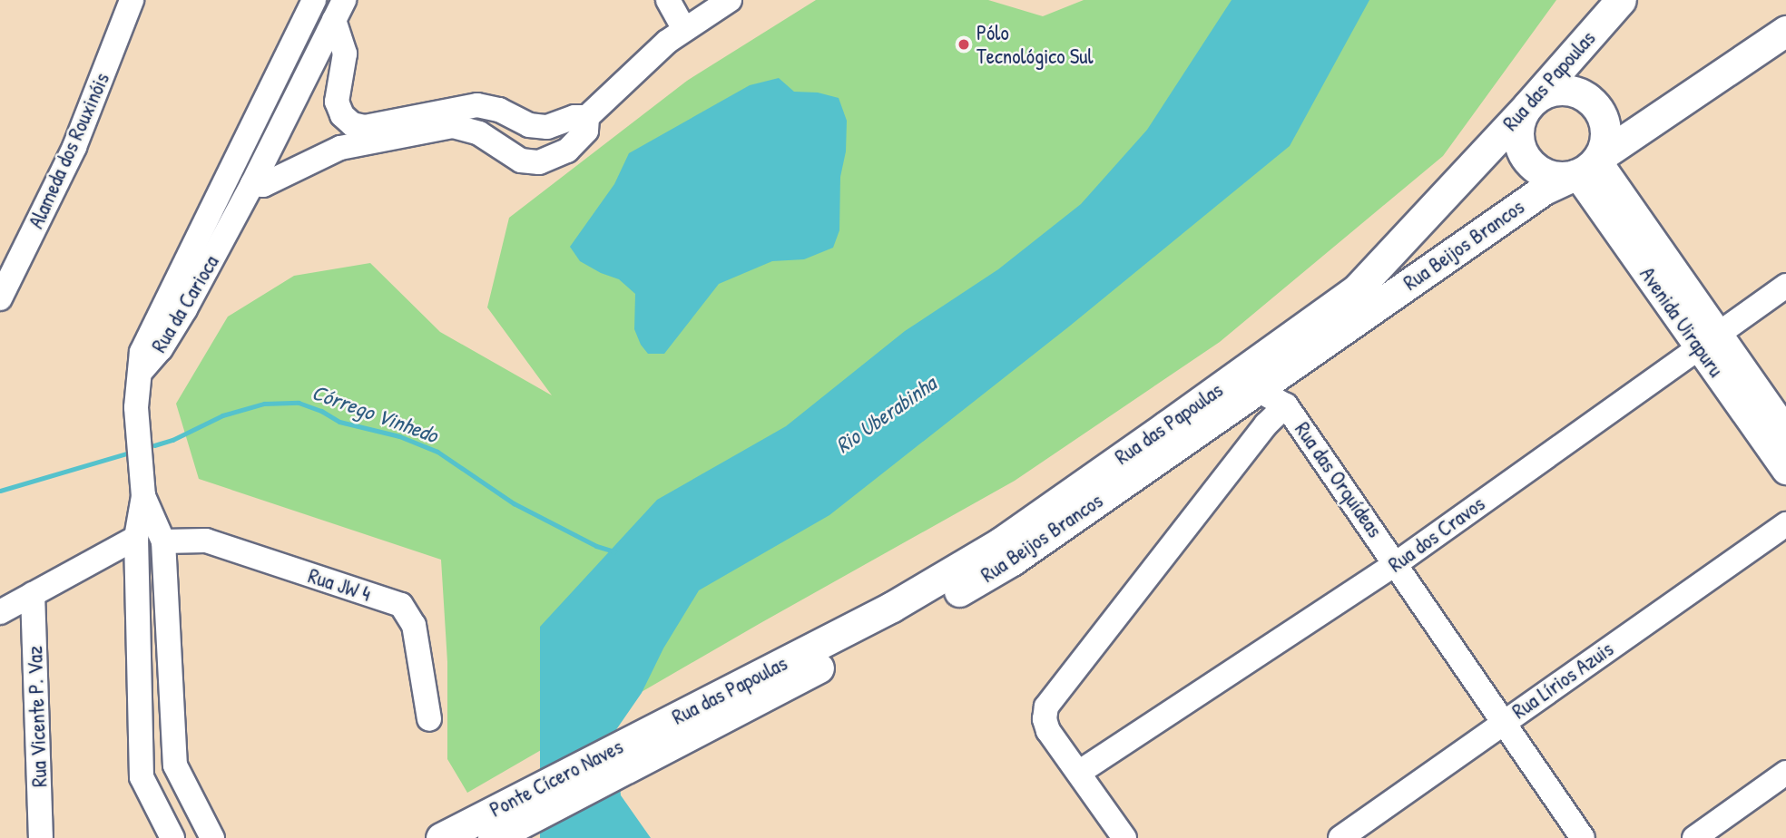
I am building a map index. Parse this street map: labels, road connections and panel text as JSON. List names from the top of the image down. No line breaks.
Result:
{"streets":{"main road":["Rua das Papoulas","Rua Beijos Brancos","Avenida Uirapuru","Ponte Cícero Naves"],"street":["Alameda dos Rouxinóis","Rua da Carioca","Rua das Orquídeas","Rua dos Cravos","Rua JW 4","Rua Lírios Azuis","Rua Vicente P. Vaz"]},"crossings":[["Rua das Papoulas","Rua Beijos Brancos"],["Rua das Papoulas","Avenida Uirapuru"],["Rua das Papoulas","Ponte Cícero Naves"],["Rua Beijos Brancos","Avenida Uirapuru"],["Rua Beijos Brancos","Rua das Orquídeas"],["Rua Beijos Brancos","Ponte Cícero Naves"],["Avenida Uirapuru","Rua dos Cravos"],["Rua das Orquídeas","Rua dos Cravos"],["Rua das Orquídeas","Rua Lírios Azuis"]],"water":["Córrego Vinhedo","Rio Uberabinha"],"places":["Pólo Tecnológico Sul"]}
